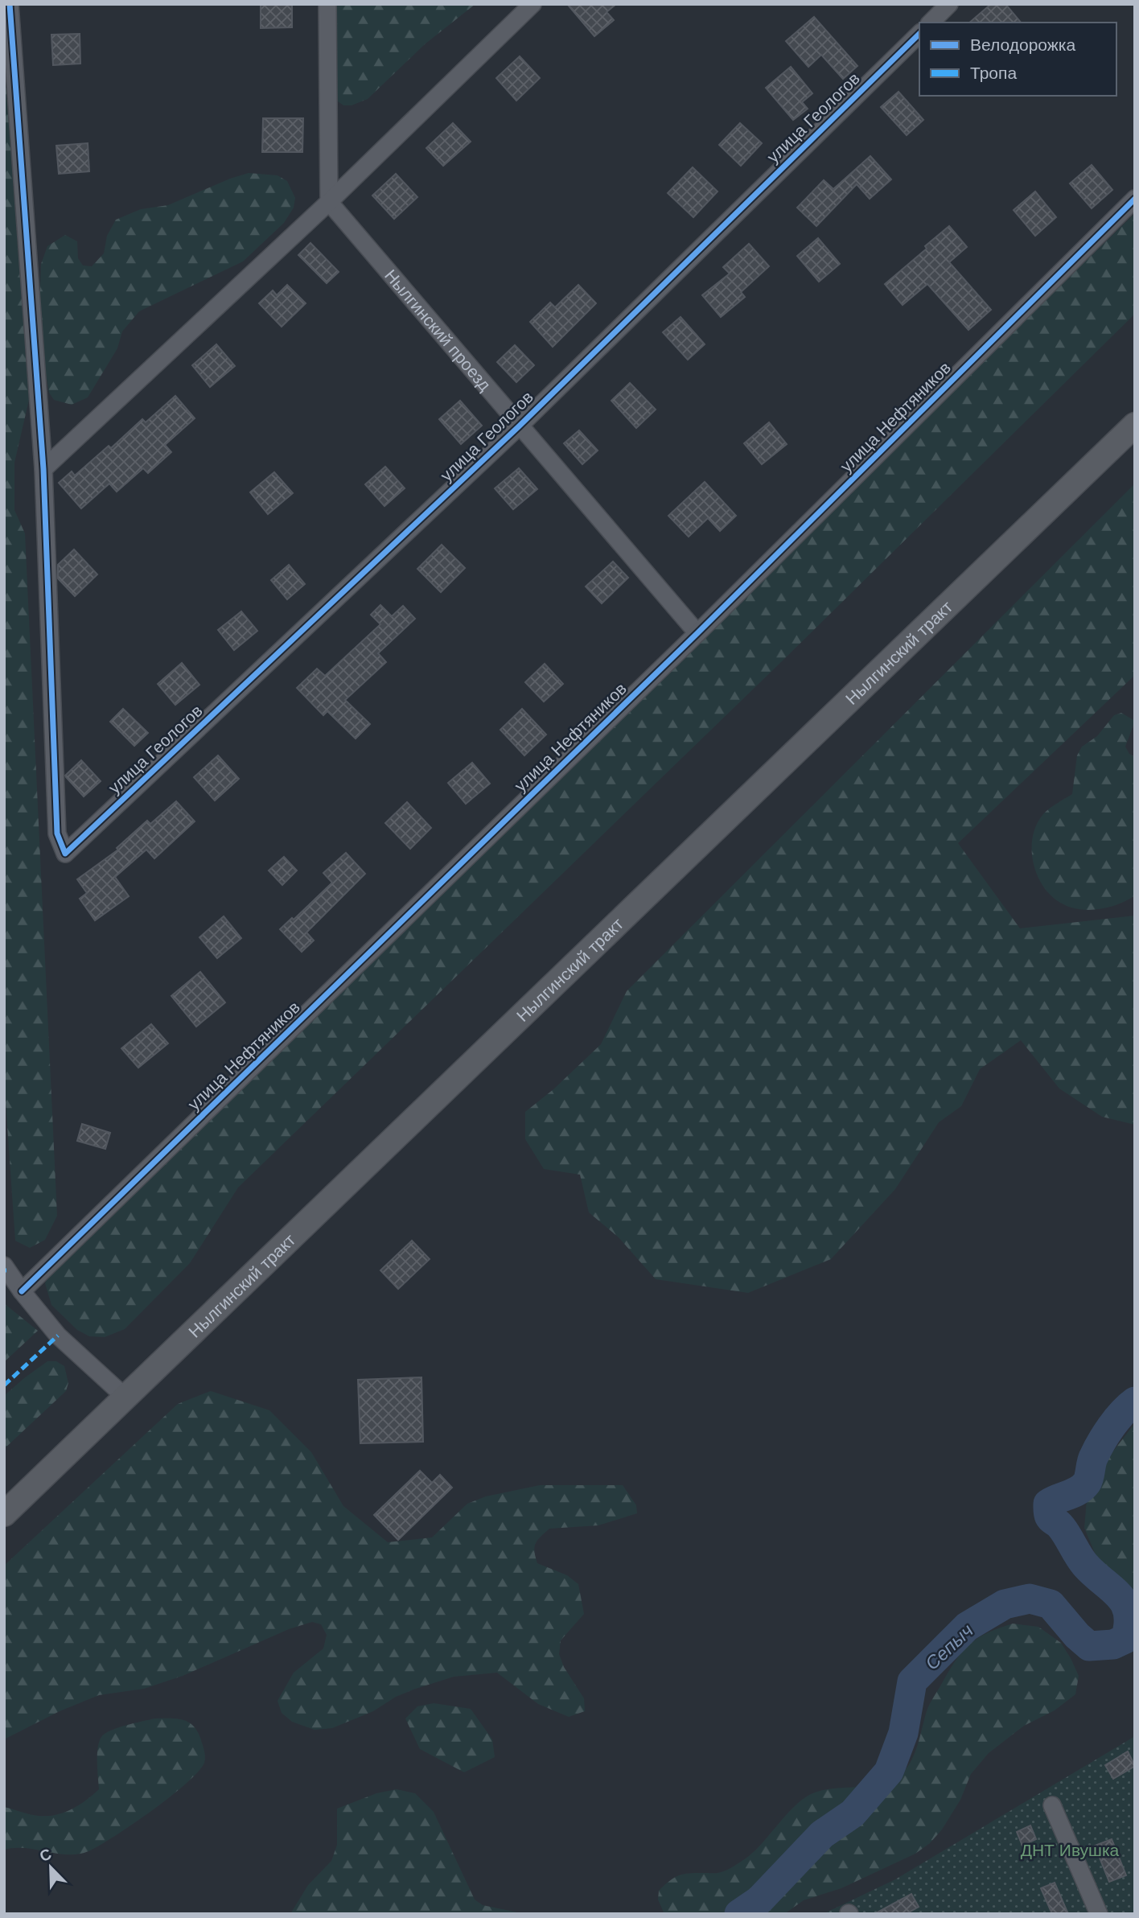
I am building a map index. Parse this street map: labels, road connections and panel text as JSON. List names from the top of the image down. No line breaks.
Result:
{"streets":{"main road":["Нылгинский тракт"],"street":["улица Геологов","Нылгинский проезд","улица Нефтяников"]},"crossings":[["улица Геологов","Нылгинский проезд"],["Нылгинский проезд","улица Нефтяников"]],"water":["Сепыч"],"parks":["ДНТ Ивушка"],"legend":["Велодорожка","Тропа"],"north":"top left"}
